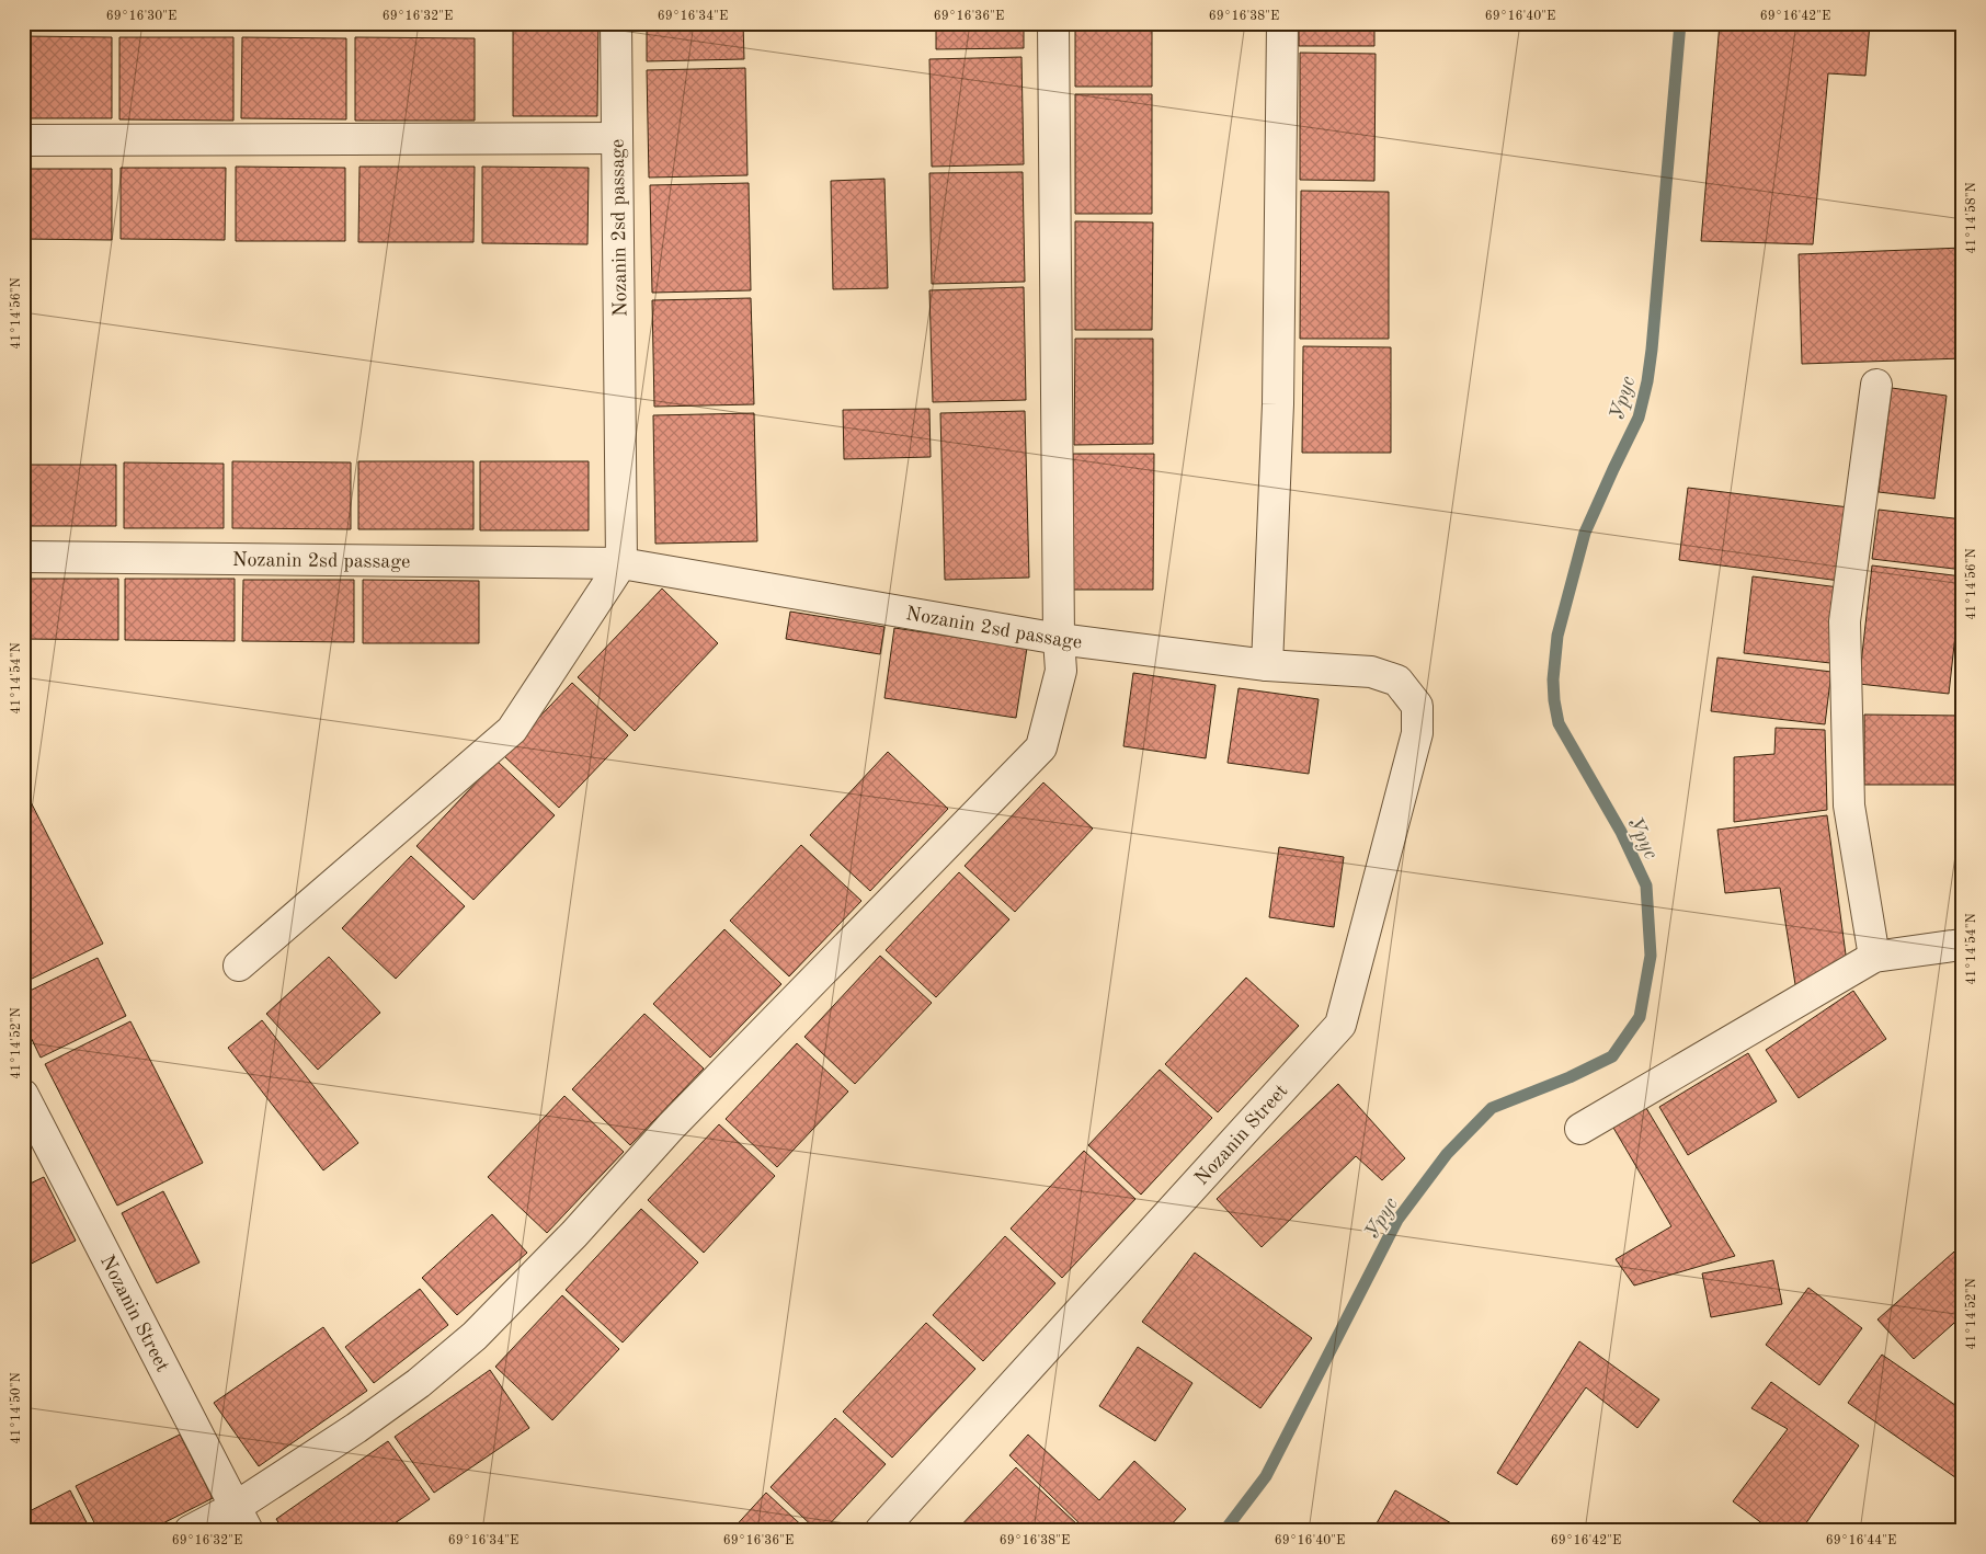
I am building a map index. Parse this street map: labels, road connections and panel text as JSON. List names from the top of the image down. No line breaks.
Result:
{"streets":{"street":["Nozanin 2sd passage","Nozanin Street"]},"crossings":[["Nozanin 2sd passage","Nozanin Street"]],"water":["Урус"],"coordinates":["69°16'30\"E","69°16'32\"E","69°16'34\"E","69°16'36\"E","69°16'38\"E","69°16'40\"E","69°16'42\"E","41°14'58\"N","41°14'56\"N","41°14'54\"N","41°14'52\"N","41°14'50\"N","69°16'44\"E"]}
